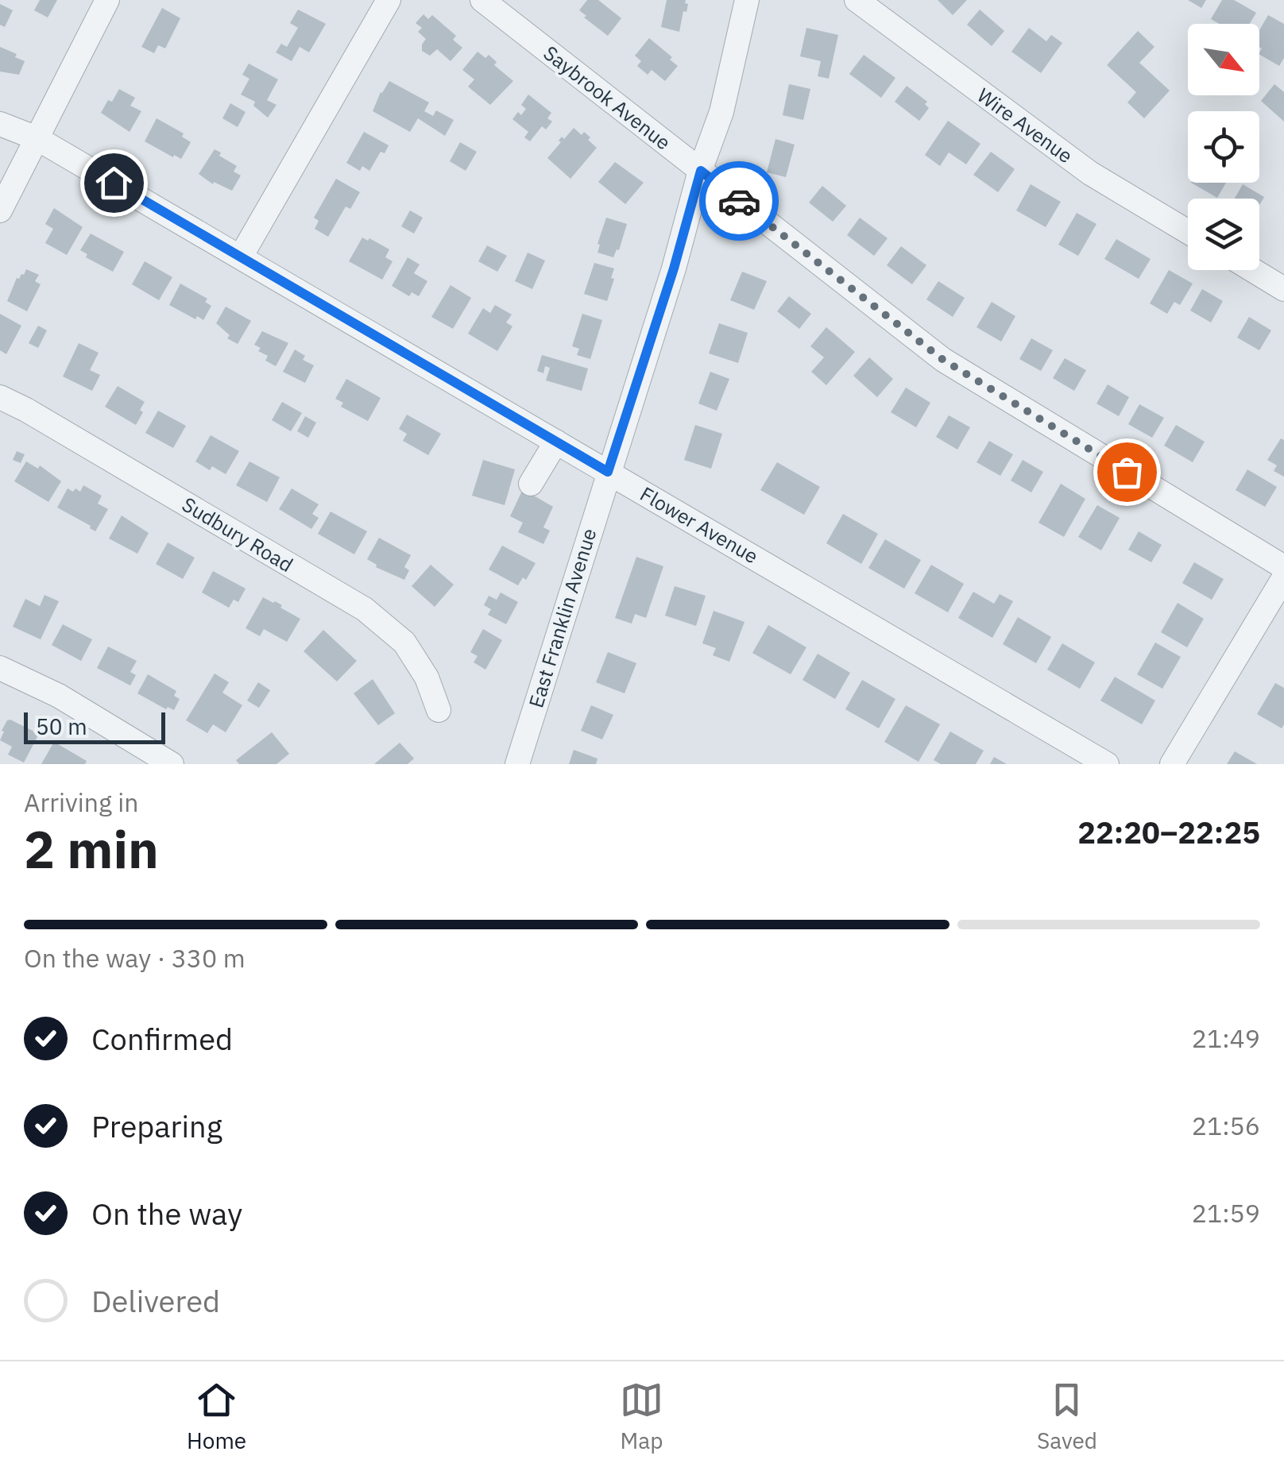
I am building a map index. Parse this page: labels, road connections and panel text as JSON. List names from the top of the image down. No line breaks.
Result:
{"streets":{"street":["Saybrook Avenue","Wire Avenue","Flower Avenue","Sudbury Road","East Franklin Avenue"]},"crossings":[["Saybrook Avenue","East Franklin Avenue"],["Flower Avenue","East Franklin Avenue"]],"scale_bar":"50 m","north":"bottom right","page":{"scale":"50 m","heading":["2 min","Arriving in","22:20–22:25"],"bar":"On the way · 330 m","list":[["Confirmed","21:49"],["Preparing","21:56"],["On the way","21:59"],"Delivered"],"tabs":["Home","Map","Saved"]}}
